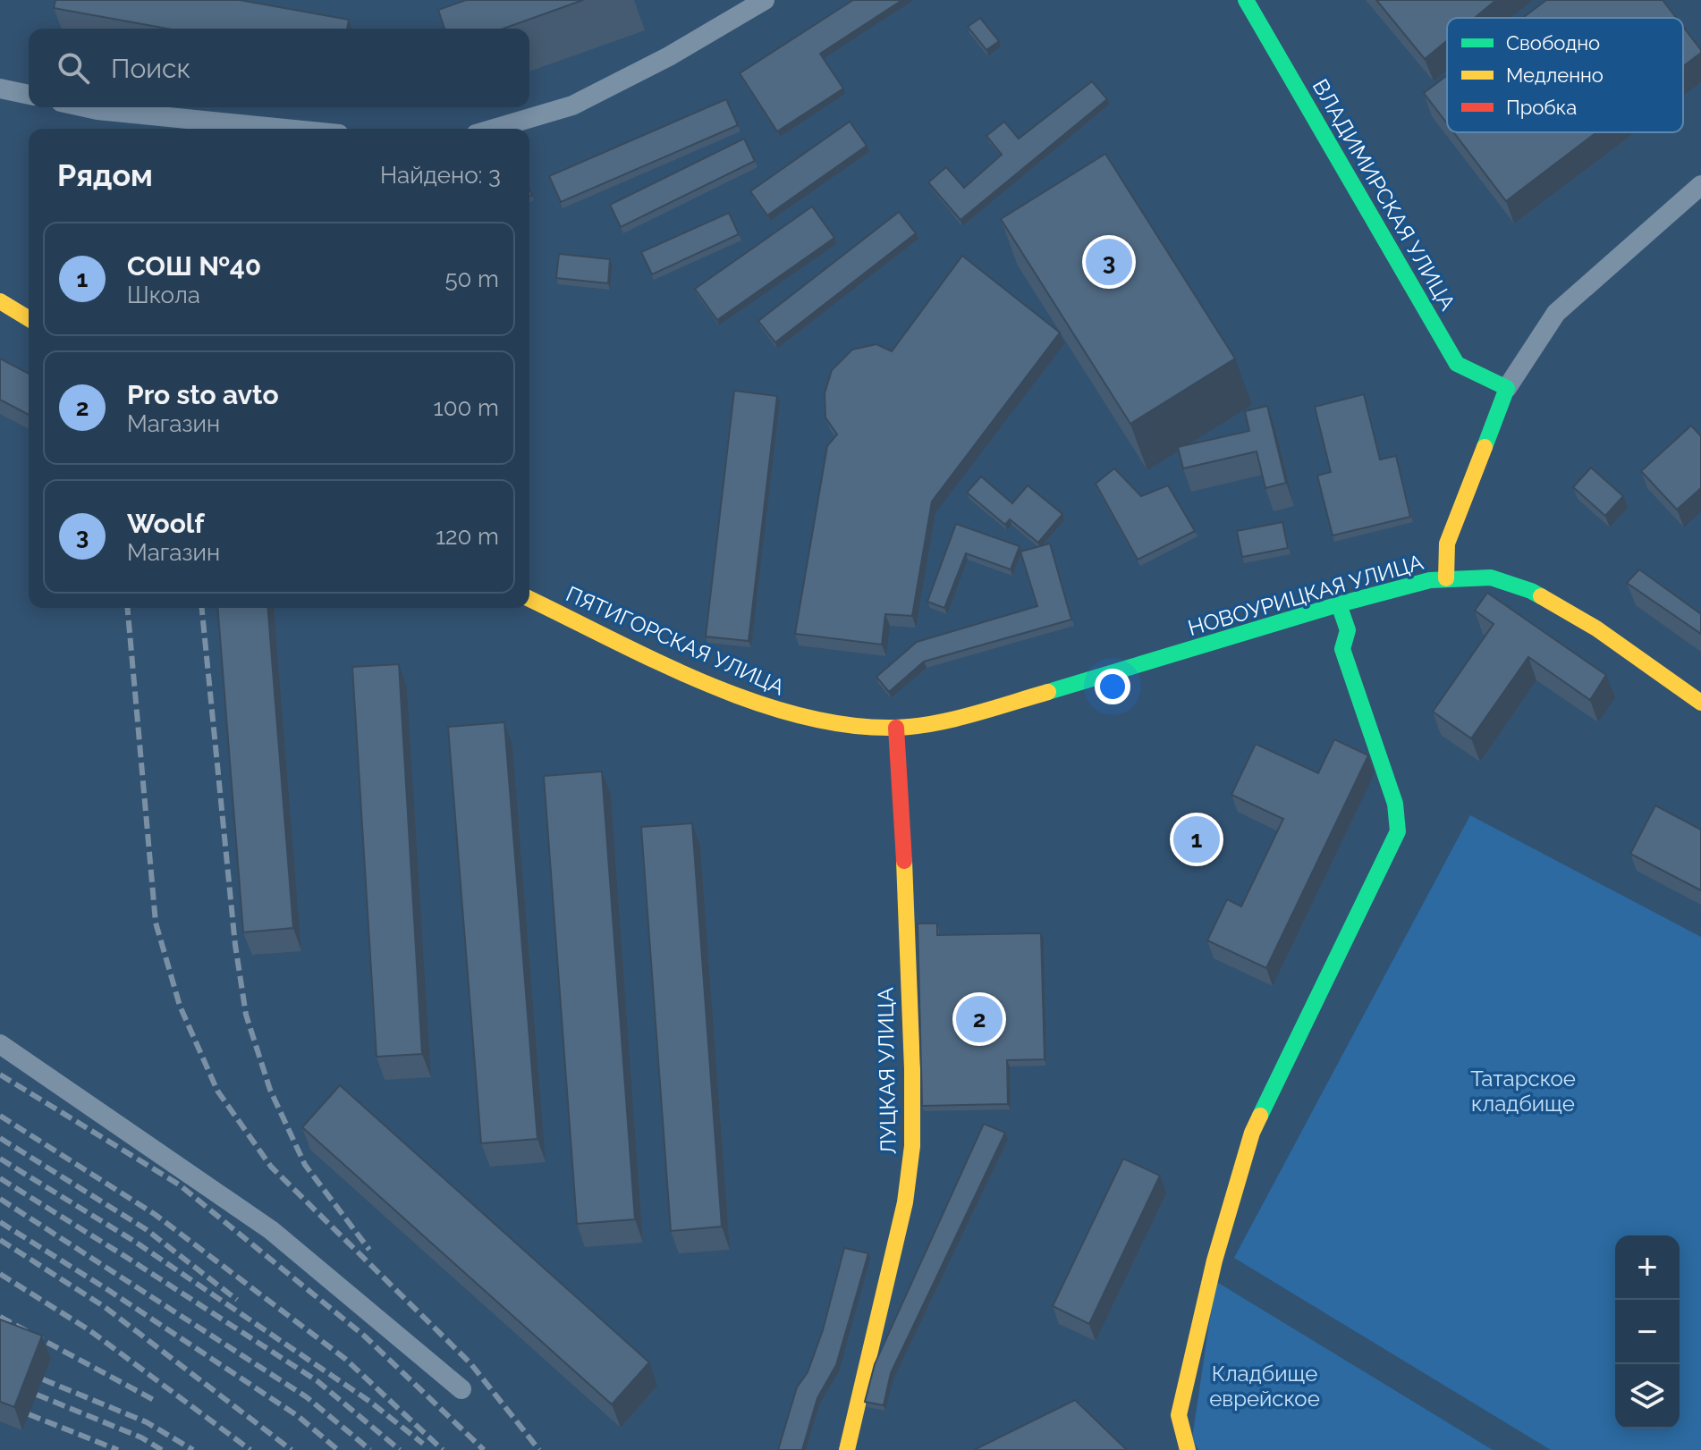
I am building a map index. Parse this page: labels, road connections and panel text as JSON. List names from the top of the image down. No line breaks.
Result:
{"streets":{"main road":["ВЛАДИМИРСКАЯ УЛИЦА","НОВОУРИЦКАЯ УЛИЦА","ПЯТИГОРСКАЯ УЛИЦА","ЛУЦКАЯ УЛИЦА"]},"crossings":[["НОВОУРИЦКАЯ УЛИЦА","ПЯТИГОРСКАЯ УЛИЦА"],["НОВОУРИЦКАЯ УЛИЦА","ЛУЦКАЯ УЛИЦА"],["ПЯТИГОРСКАЯ УЛИЦА","ЛУЦКАЯ УЛИЦА"]],"parks":["Татарское кладбище","Кладбище еврейское"],"legend":["Свободно","Медленно","Пробка"],"page":{"search":"Поиск","heading":["Рядом","Найдено: 3"],"list":[{"mark":"1","name":"СОШ №40","note":"Школа","value":"50 m"},{"mark":"2","name":"Pro sto avto","note":"Магазин","value":"100 m"},{"mark":"3","name":"Woolf","note":"Магазин","value":"120 m"}],"pins":["3","1","2"],"map_buttons":["+","−"]}}
